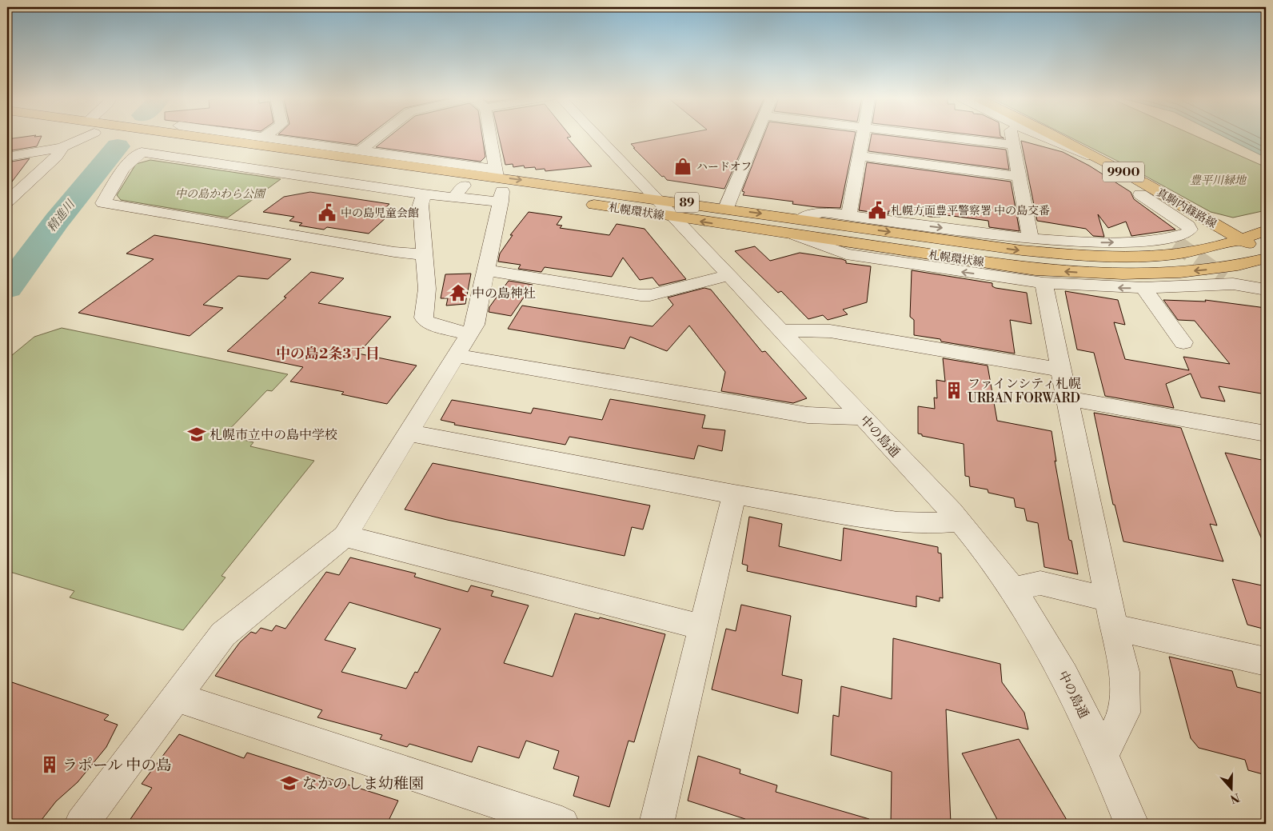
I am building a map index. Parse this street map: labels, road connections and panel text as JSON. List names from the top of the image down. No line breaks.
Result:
{"streets":{"main road":["9900","89","真駒内篠路線","札幌環状線"],"street":["中の島通"]},"crossings":[["真駒内篠路線","札幌環状線"],["札幌環状線","中の島通"]],"districts":["中の島2条3丁目"],"water":["精進川"],"parks":["豊平川緑地","中の島かわら公園"],"places":{"shop":["ハードオフ"],"public building":["札幌方面豊平警察署 中の島交番","中の島児童会館"],"temple":["中の島神社"],"building":["ファインシティ札幌 URBAN FORWARD","ラポール 中の島"],"school or university":["札幌市立中の島中学校","なかのしま幼稚園"]},"north":"bottom"}
